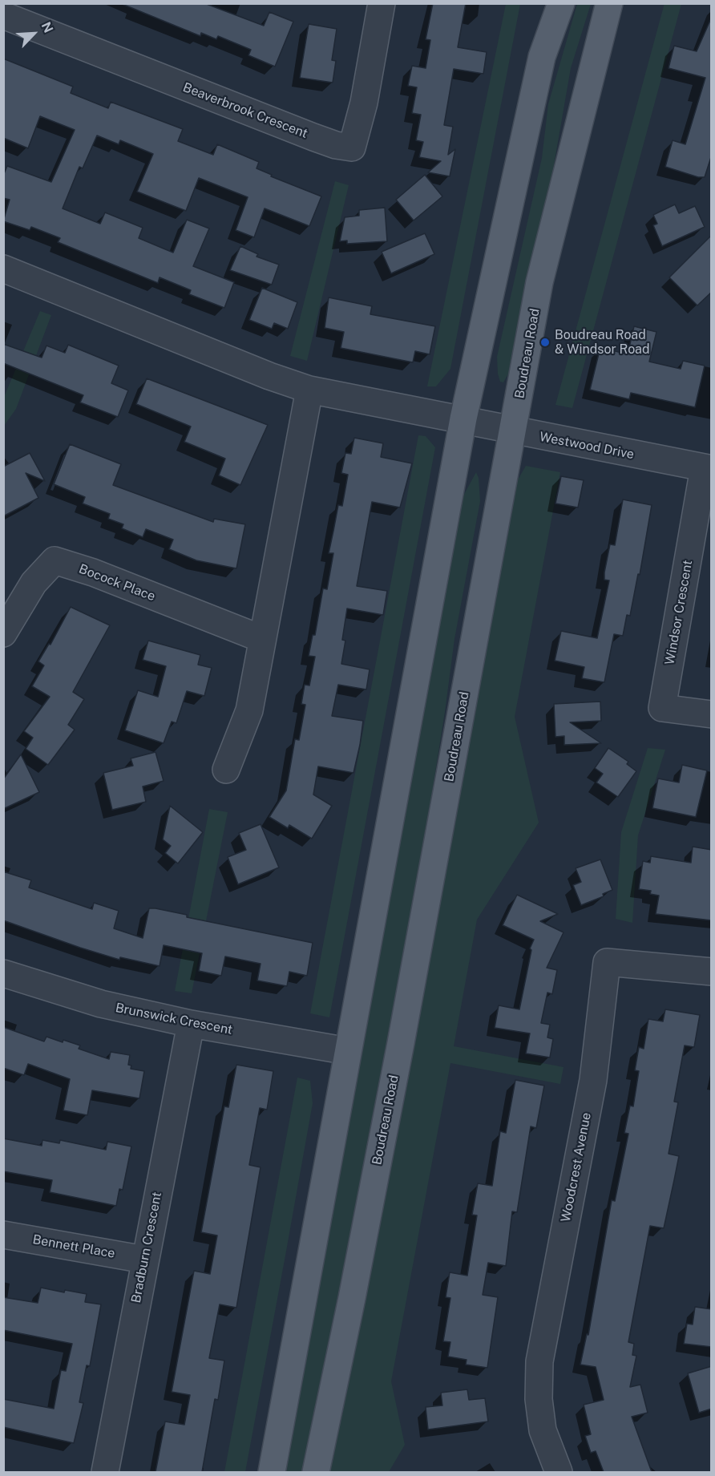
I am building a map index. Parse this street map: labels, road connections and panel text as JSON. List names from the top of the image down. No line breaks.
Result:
{"streets":{"main road":["Boudreau Road"],"street":["Beaverbrook Crescent","Westwood Drive","Bocock Place","Windsor Crescent","Brunswick Crescent","Woodcrest Avenue","Bennett Place","Bradburn Crescent"]},"crossings":[["Boudreau Road","Westwood Drive"],["Westwood Drive","Windsor Crescent"],["Brunswick Crescent","Bradburn Crescent"],["Bennett Place","Bradburn Crescent"]],"places":["Boudreau Road & Windsor Road"],"north":"top right"}
